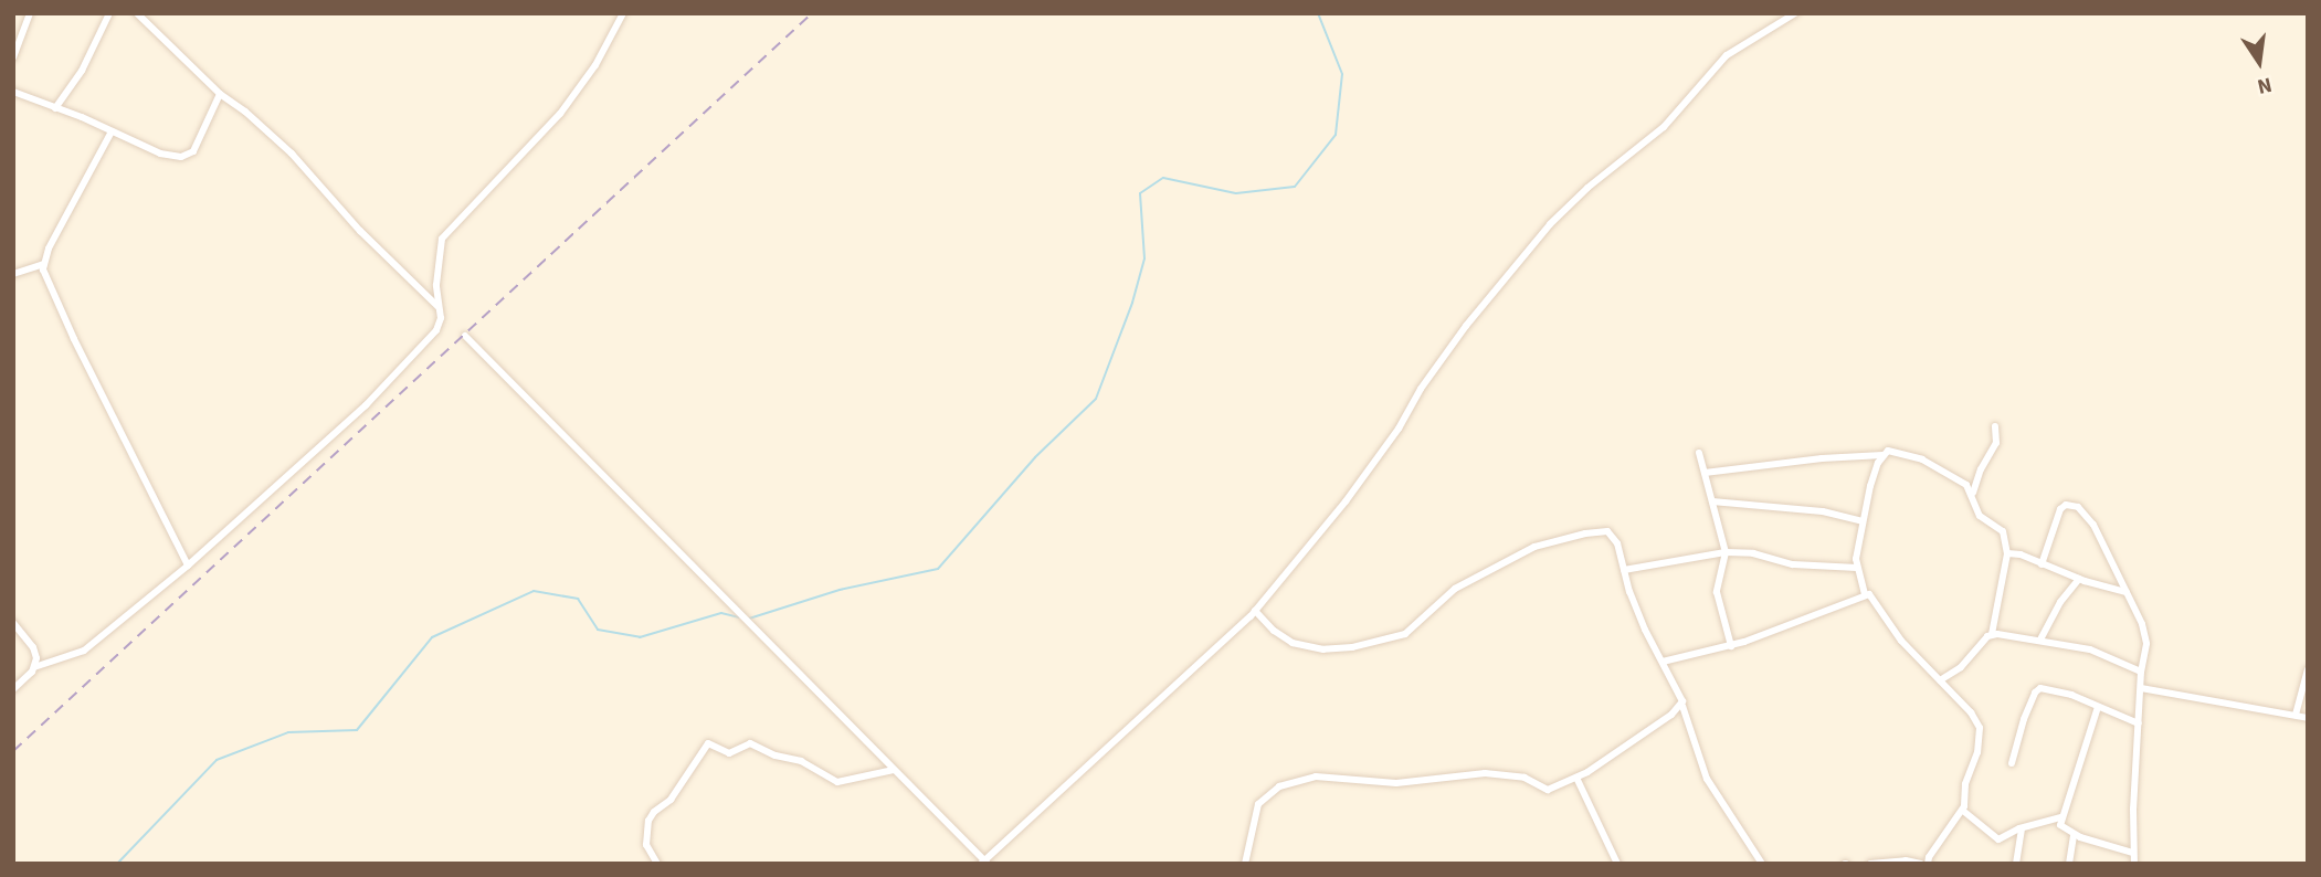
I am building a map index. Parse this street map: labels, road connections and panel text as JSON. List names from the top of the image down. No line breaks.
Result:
{"north":"bottom"}
